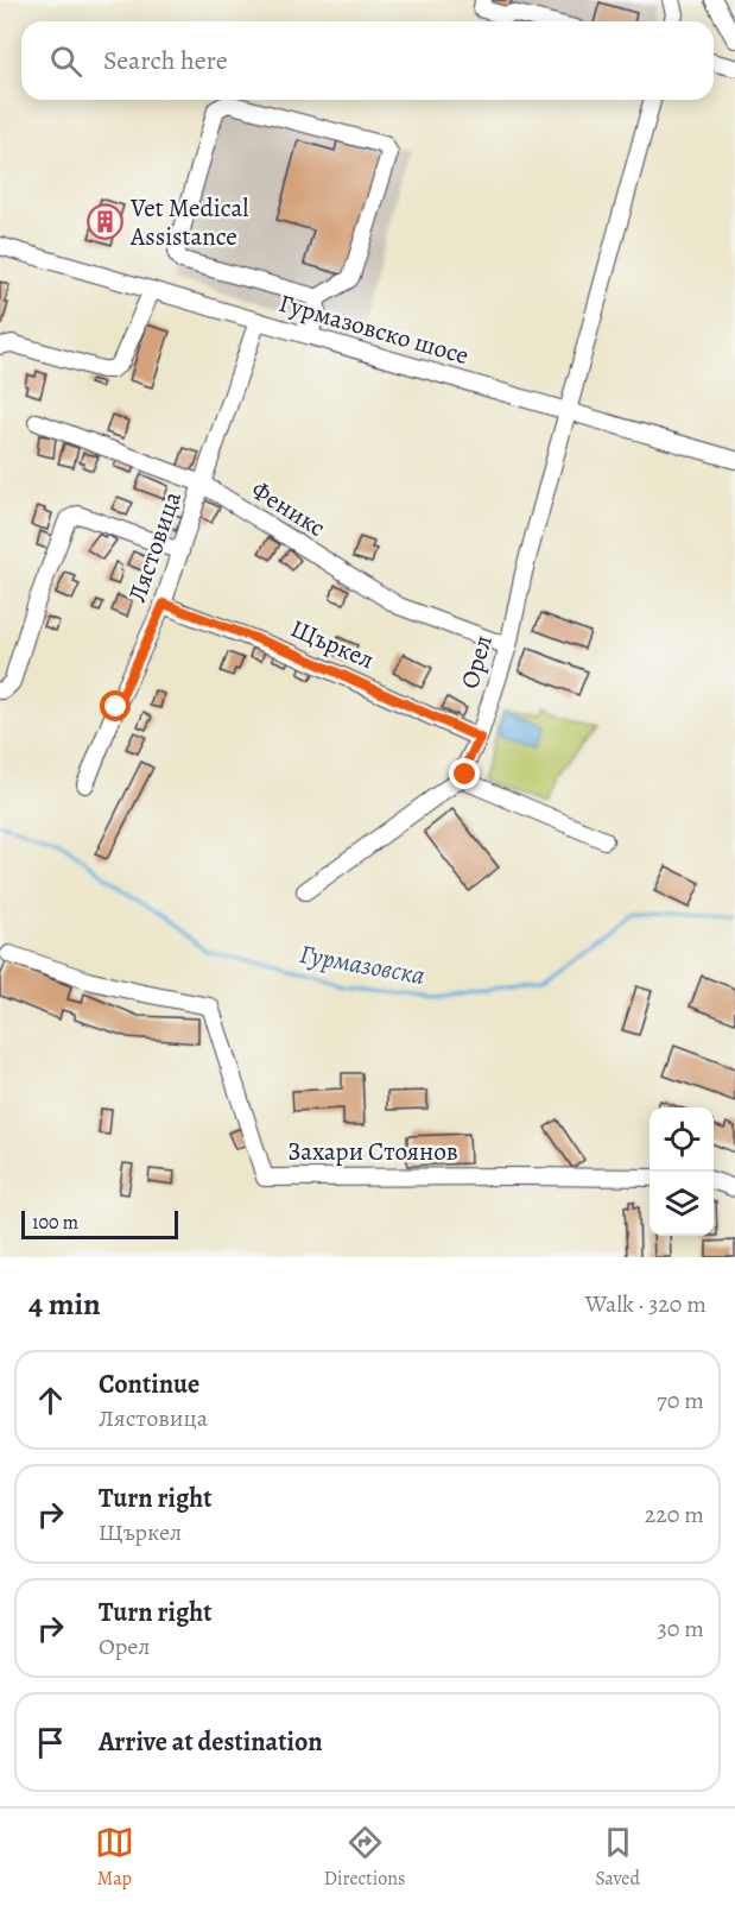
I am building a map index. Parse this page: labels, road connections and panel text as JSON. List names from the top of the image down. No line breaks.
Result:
{"streets":{"street":["Гурмазовско шосе","Феникс","Лястовица","Щъркел","Орел","Захари Стоянов"]},"crossings":[["Гурмазовско шосе","Лястовица"],["Гурмазовско шосе","Орел"],["Феникс","Лястовица"],["Феникс","Орел"],["Лястовица","Щъркел"],["Щъркел","Орел"]],"water":["Гурмазовска"],"places":{"building":["Vet Medical Assistance"]},"scale_bar":"100 m","page":{"search":"Search here","scale":"100 m","heading":["4 min","Walk · 320 m"],"list":[["Continue","Лястовица","70 m"],["Turn right","Щъркел","220 m"],["Turn right","Орел","30 m"],"Arrive at destination"],"nav":["Map","Directions","Saved"]}}
